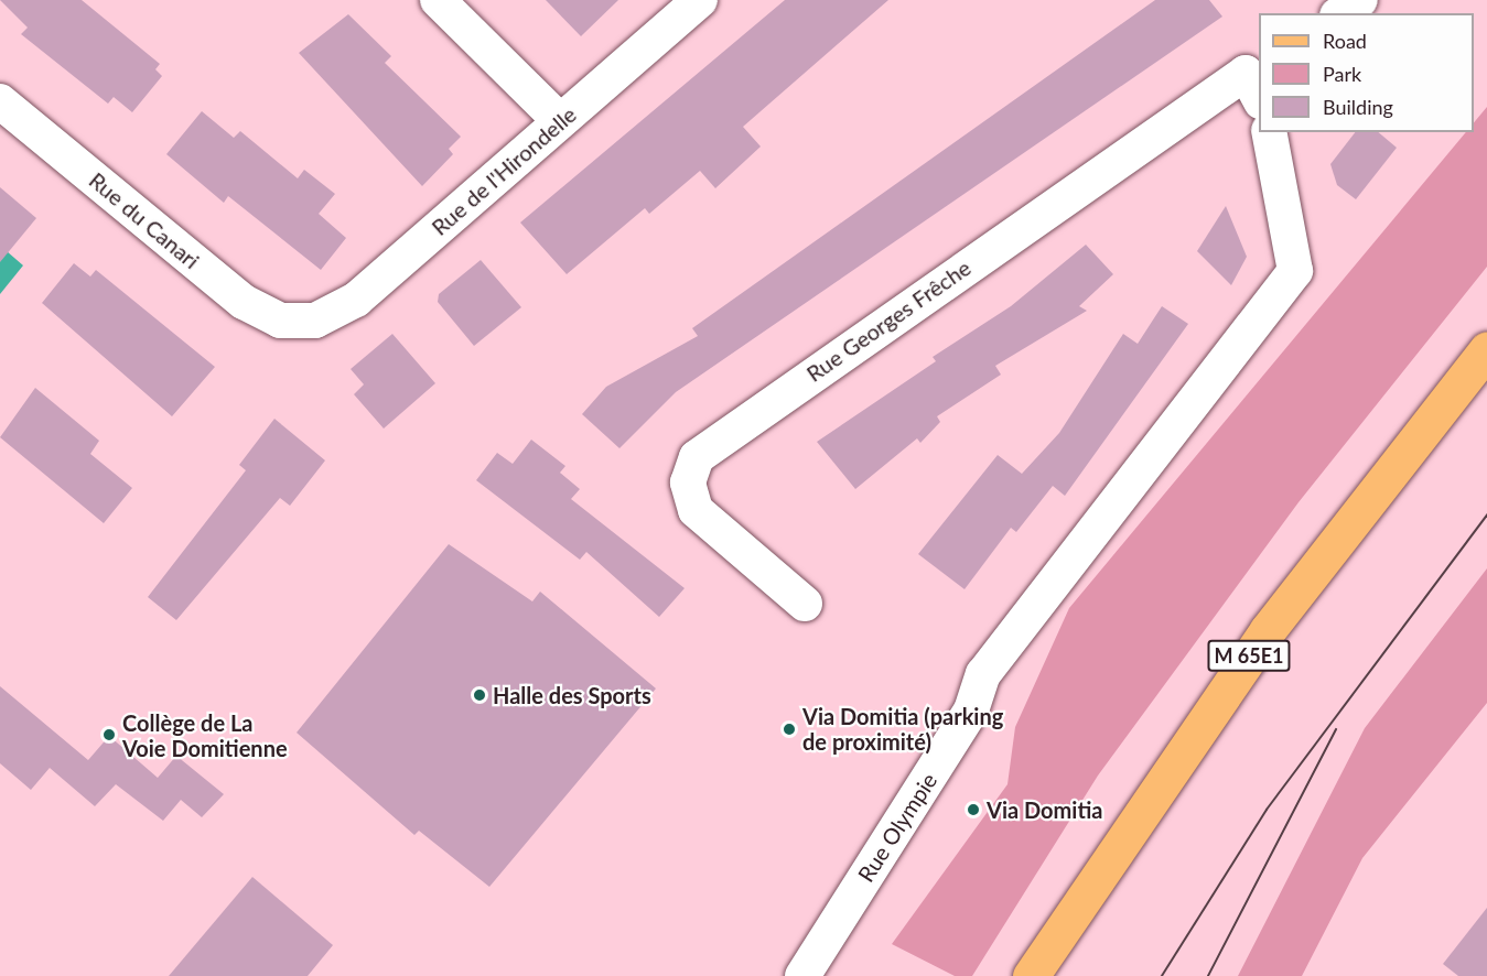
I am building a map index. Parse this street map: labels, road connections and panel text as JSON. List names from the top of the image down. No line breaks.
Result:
{"streets":{"main road":["M 65E1"],"street":["Rue de l'Hirondelle","Rue du Canari","Rue Georges Frêche","Rue Olympie"]},"crossings":[["Rue de l'Hirondelle","Rue du Canari"]],"places":["Halle des Sports","Via Domitia (parking de proximité)","Collège de La Voie Domitienne","Via Domitia"],"legend":["Road","Park","Building"]}
